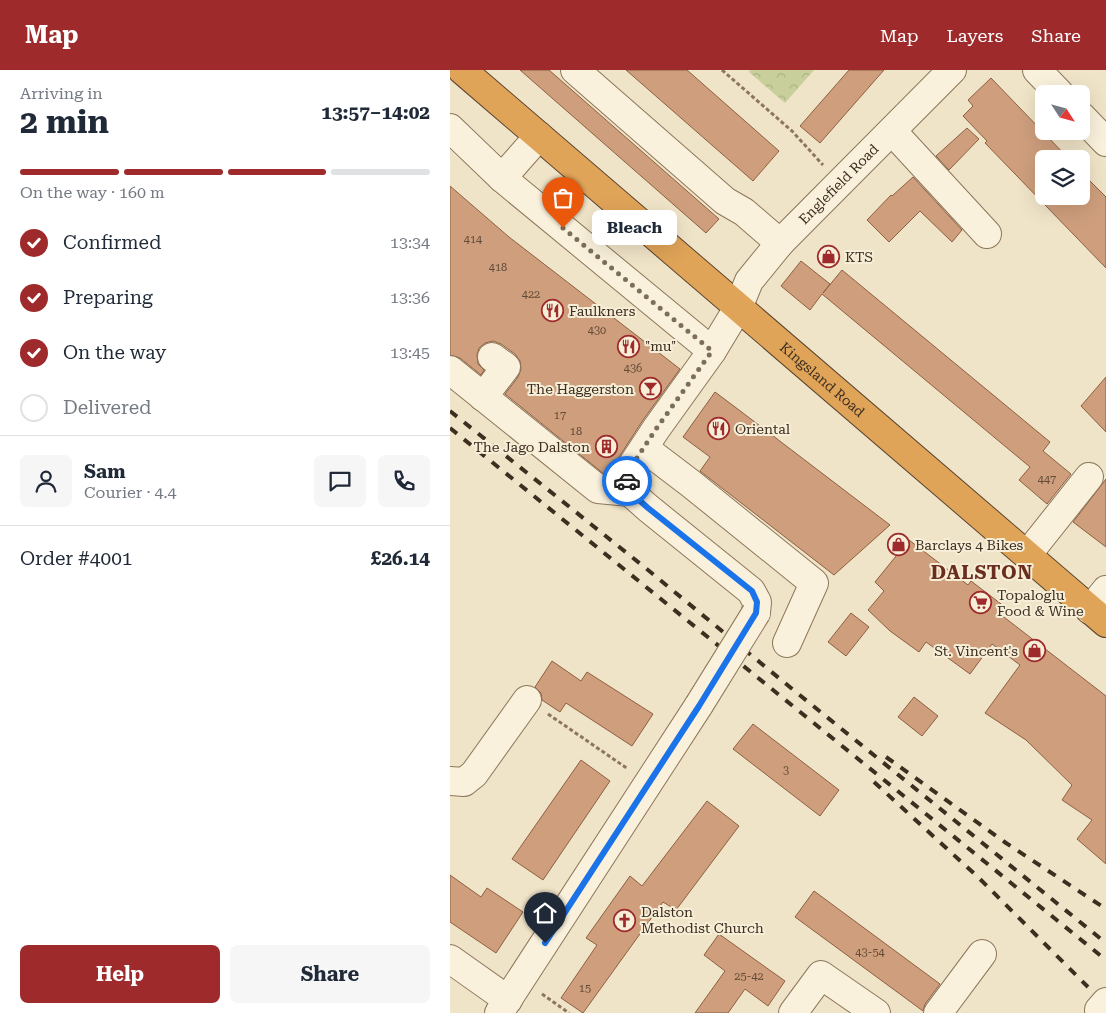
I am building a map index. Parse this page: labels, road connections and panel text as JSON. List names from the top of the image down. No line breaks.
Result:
{"streets":{"highway":["Kingsland Road"],"street":["Englefield Road"]},"crossings":[["Englefield Road","Kingsland Road"]],"districts":["DALSTON"],"places":{"other":["Bleach"],"shop":["KTS","Barclays 4 Bikes","St. Vincent's"],"restaurant":["Faulkners","\"mu\"","Oriental"],"bar":["The Haggerston"],"building":["The Jago Dalston"],"supermarket":["Topaloglu Food & Wine"],"church":["Dalston Methodist Church"]},"house_numbers":["414","418","422","430","436","17","18","447","3","43-54","25-42","15"],"north":"bottom right","page":{"header":"Map","nav":["Map","Layers","Share"],"heading":["2 min","Arriving in","13:57–14:02"],"panel":["Sam","Courier · 4.4","Order #4001","£26.14"],"bar":"On the way · 160 m","bubble":"Bleach","list":[["Confirmed","13:34"],["Preparing","13:36"],["On the way","13:45"],"Delivered"],"buttons":["Help","Share"]}}
